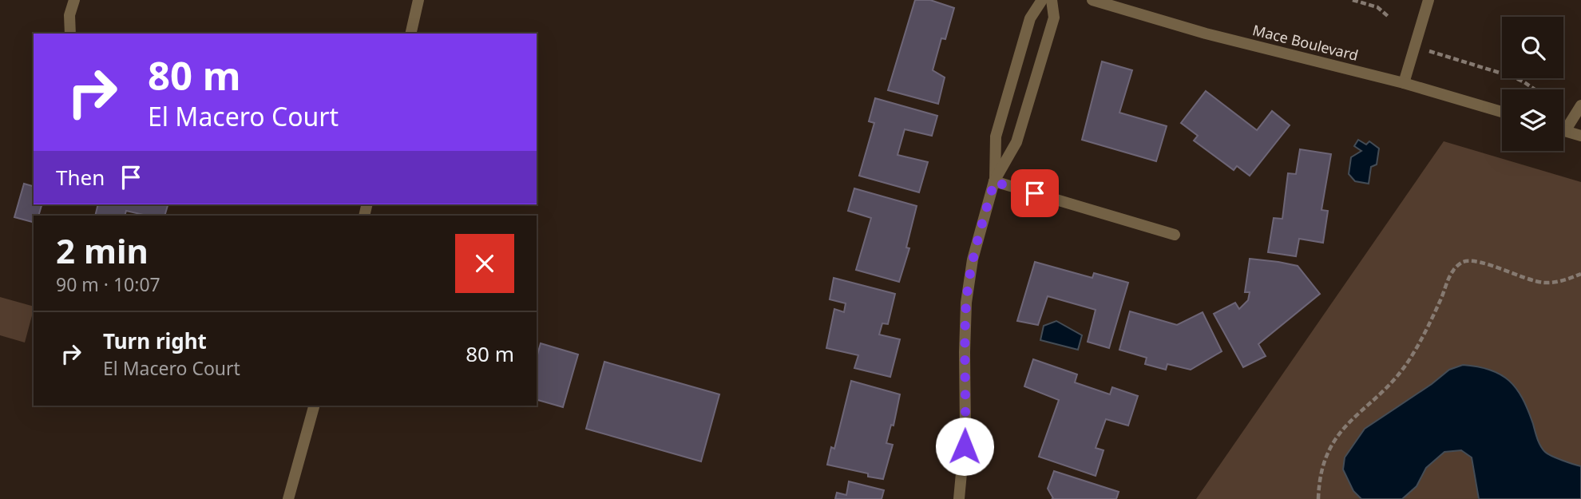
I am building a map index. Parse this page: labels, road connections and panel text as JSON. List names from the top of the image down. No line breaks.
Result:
{"streets":{"street":["Mace Boulevard"]},"page":{"turn":["80 m","El Macero Court"],"then":"Then","heading":["2 min","90 m · 10:07"],"list":[{"name":"Turn right","note":"El Macero Court","value":"80 m"}]}}
